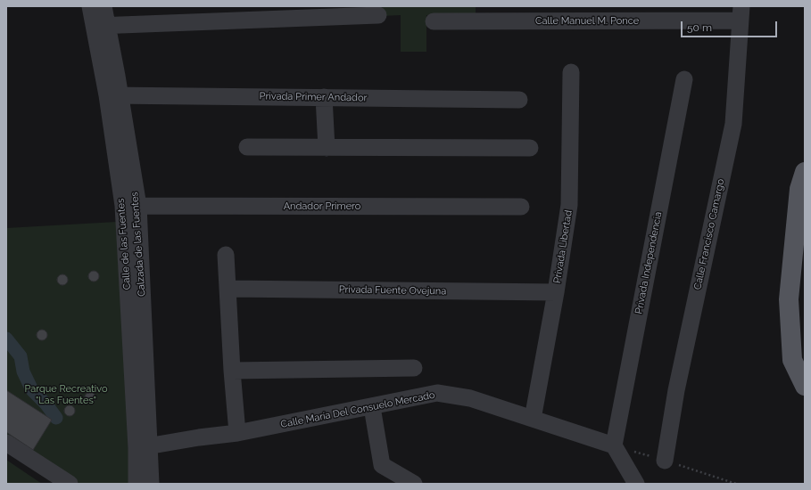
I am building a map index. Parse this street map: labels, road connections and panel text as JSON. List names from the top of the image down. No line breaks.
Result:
{"streets":{"street":["Calle Manuel M. Ponce","Privada Primer Andador","Andador Primero","Calle Francisco Camargo","Calle de las Fuentes","Privada Libertad","Privada Independencia","Privada Fuente Ovejuna","Calle María Del Consuelo Mercado"]},"crossings":[["Calle Manuel M. Ponce","Calle Francisco Camargo"],["Privada Primer Andador","Calle de las Fuentes"],["Andador Primero","Calle de las Fuentes"],["Calle de las Fuentes","Calle María Del Consuelo Mercado"],["Privada Libertad","Privada Fuente Ovejuna"],["Privada Libertad","Calle María Del Consuelo Mercado"],["Privada Independencia","Calle María Del Consuelo Mercado"]],"parks":["Parque Recreativo \"Las Fuentes\""],"scale_bar":"50 m"}
